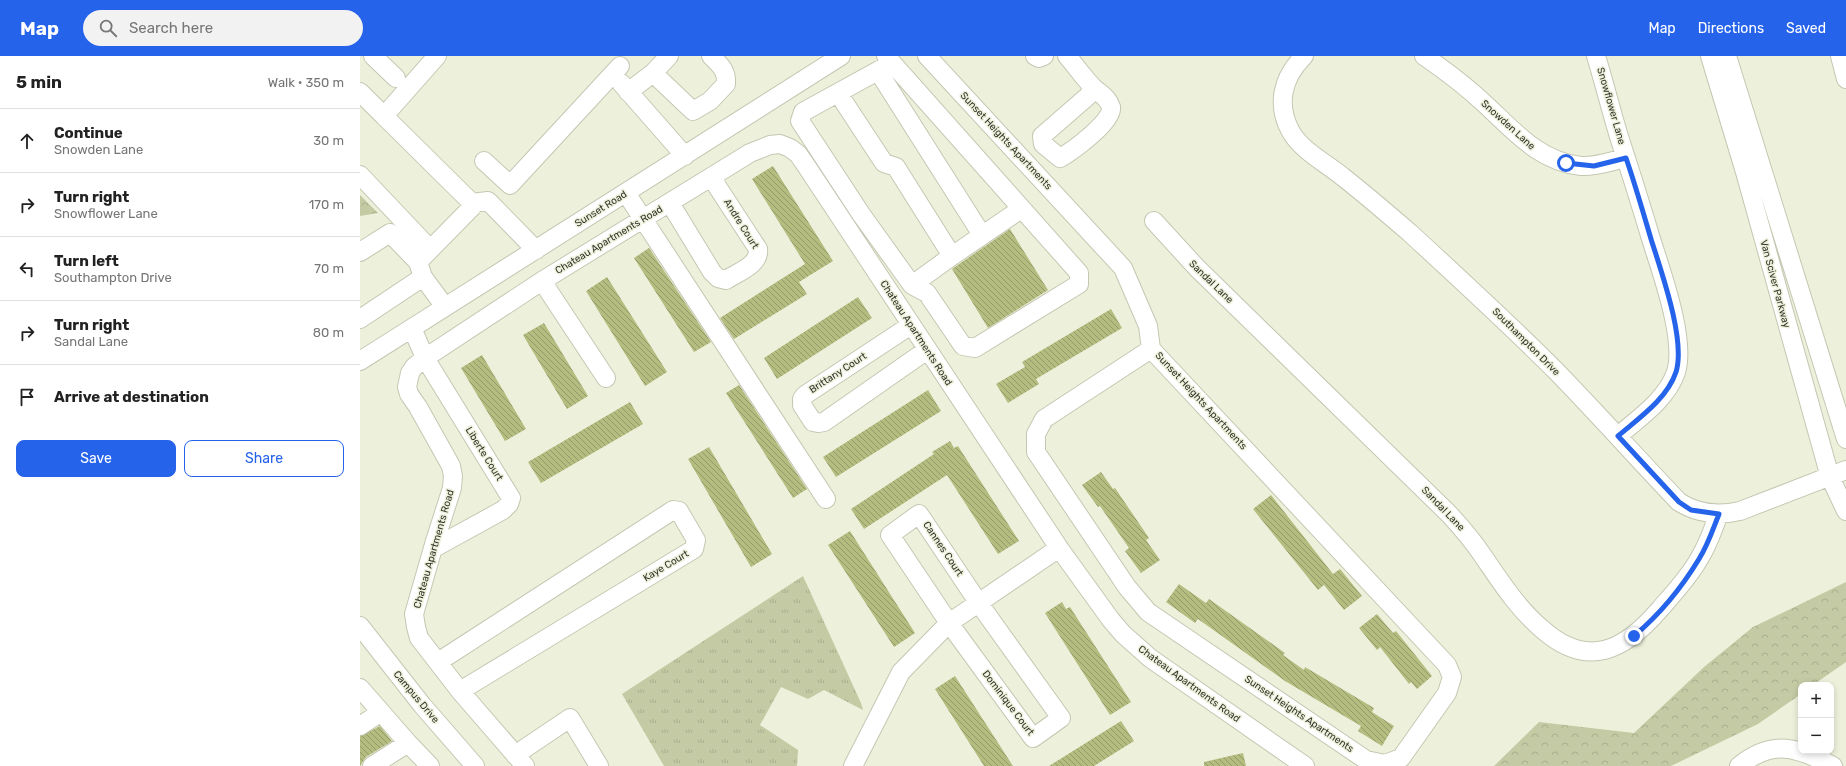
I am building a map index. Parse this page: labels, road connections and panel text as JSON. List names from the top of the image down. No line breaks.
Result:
{"streets":{"street":["Snowflower Lane","Snowden Lane","Sunset Heights Apartments","Sunset Road","Andre Court","Chateau Apartments Road","Sandal Lane","Van Sciver Parkway","Southampton Drive","Brittany Court","Liberte Court","Cannes Court","Kaye Court","Campus Drive","Dominique Court"]},"crossings":[["Snowflower Lane","Snowden Lane"],["Snowflower Lane","Southampton Drive"],["Sunset Road","Liberte Court"],["Andre Court","Chateau Apartments Road"],["Chateau Apartments Road","Brittany Court"],["Chateau Apartments Road","Liberte Court"],["Chateau Apartments Road","Kaye Court"],["Sandal Lane","Southampton Drive"],["Van Sciver Parkway","Southampton Drive"],["Cannes Court","Dominique Court"]],"page":{"header":"Map","search":"Search here","nav":["Map","Directions","Saved"],"heading":["5 min","Walk · 350 m"],"list":[["Continue","Snowden Lane","30 m"],["Turn right","Snowflower Lane","170 m"],["Turn left","Southampton Drive","70 m"],["Turn right","Sandal Lane","80 m"],"Arrive at destination"],"buttons":["Save","Share"],"map_buttons":["+","−"]}}
